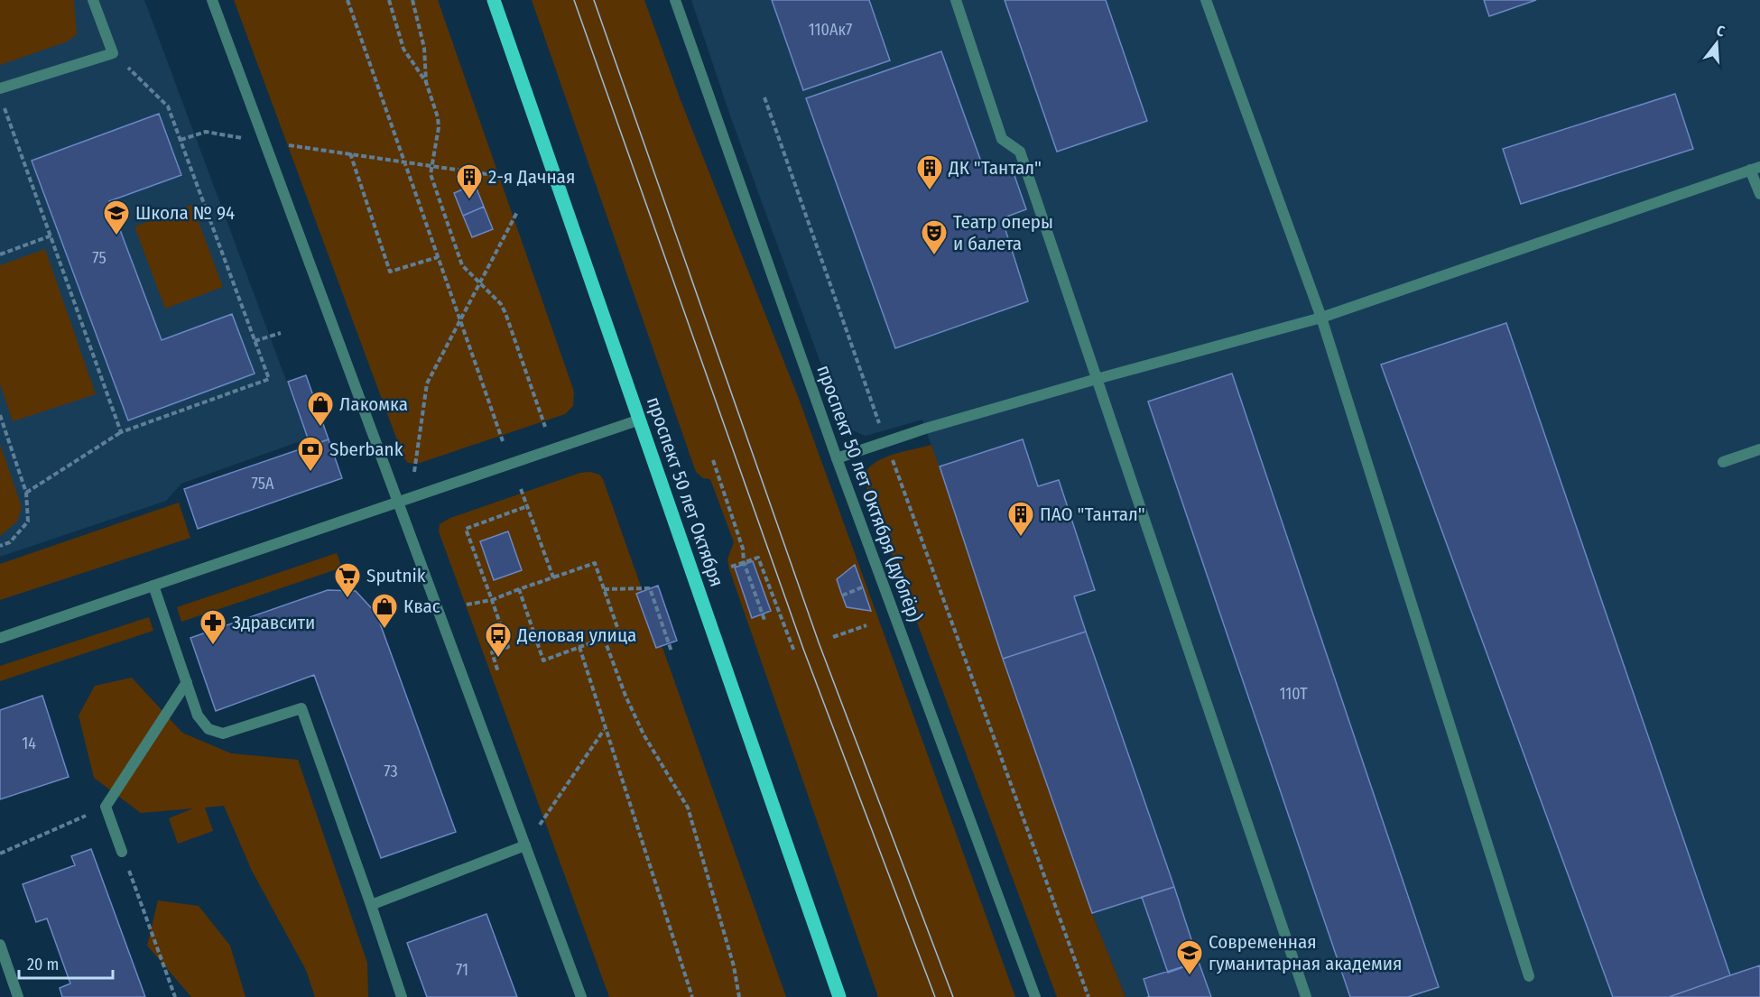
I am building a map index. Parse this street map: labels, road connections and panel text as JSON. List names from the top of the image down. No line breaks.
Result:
{"streets":{"main road":["проспект 50 лет Октября"],"street":["проспект 50 лет Октября (дублёр)"]},"places":{"building":["ДК \"Тантал\"","2-я Дачная","ПАО \"Тантал\""],"school or university":["Школа № 94","Современная гуманитарная академия"],"theatre":["Театр оперы и балета"],"shop":["Лакомка","Квас"],"bank":["Sberbank"],"supermarket":["Sputnik"],"pharmacy":["Здравсити"],"bus stop":["Деловая улица"]},"house_numbers":["110Ак7","75","75А","110Т","14","73","71"],"scale_bar":"20 m","north":"top"}
